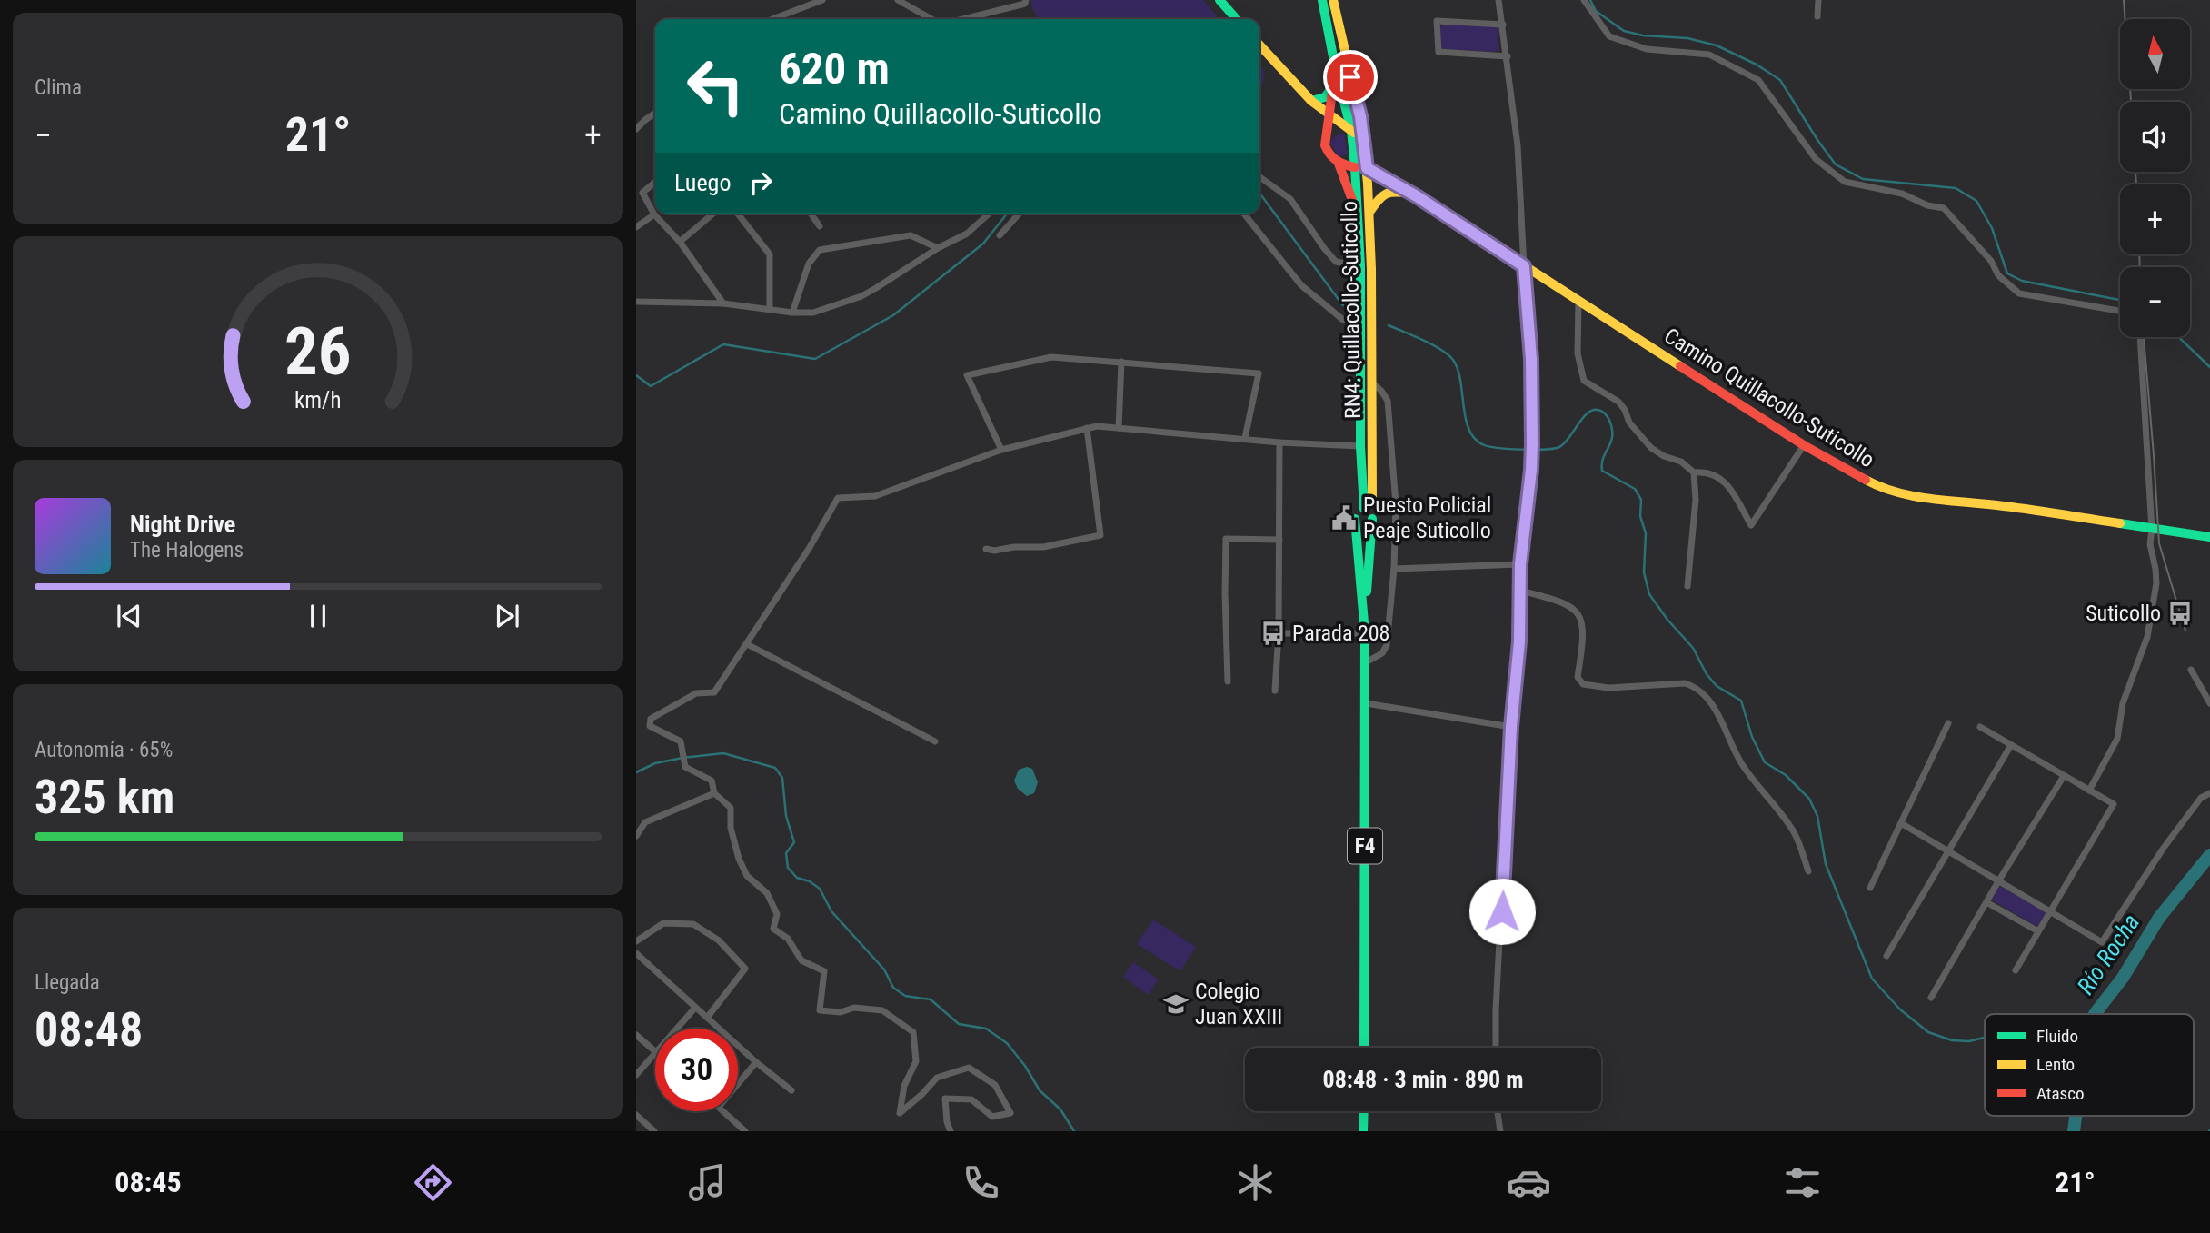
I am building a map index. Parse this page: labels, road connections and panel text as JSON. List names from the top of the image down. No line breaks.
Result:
{"streets":{"main road":["RN4: Quillacollo-Suticollo","Camino Quillacollo-Suticollo","F4"]},"crossings":[["RN4: Quillacollo-Suticollo","Camino Quillacollo-Suticollo"],["RN4: Quillacollo-Suticollo","F4"]],"water":["Río Rocha"],"places":{"public building":["Puesto Policial Peaje Suticollo"],"bus stop":["Suticollo","Parada 208"],"school or university":["Colegio Juan XXIII"]},"legend":["Fluido","Lento","Atasco"],"north":"top","page":{"tile":["Clima",["Autonomía · 65%","325 km"],["Llegada","08:48"]],"map_buttons":["+","−"],"turn":["620 m","Camino Quillacollo-Suticollo"],"heat":["−","21°","+"],"then":"Luego","song":["Night Drive","The Halogens"],"limit":"30","trip":"08:48 · 3 min · 890 m","tabs":["08:45","21°"],"gauge":["26","km/h"]}}
